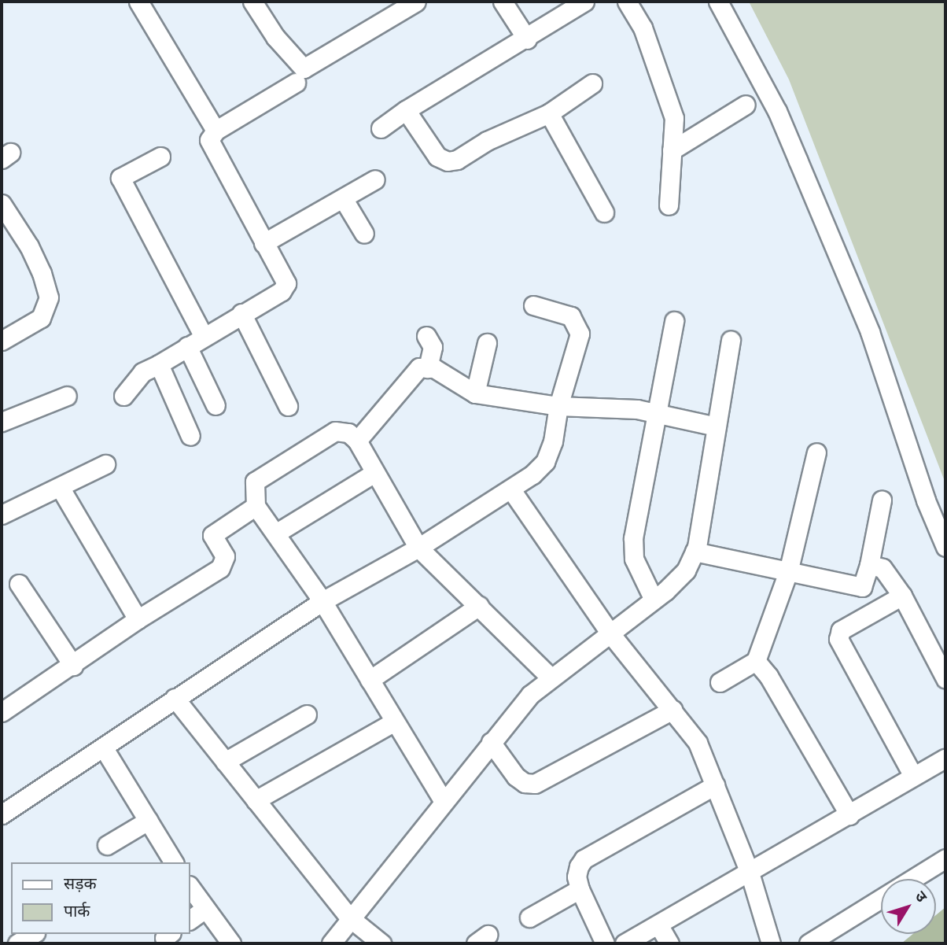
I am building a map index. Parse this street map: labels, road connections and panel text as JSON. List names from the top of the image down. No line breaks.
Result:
{"legend":["सड़क","पार्क"],"north":"top right"}
